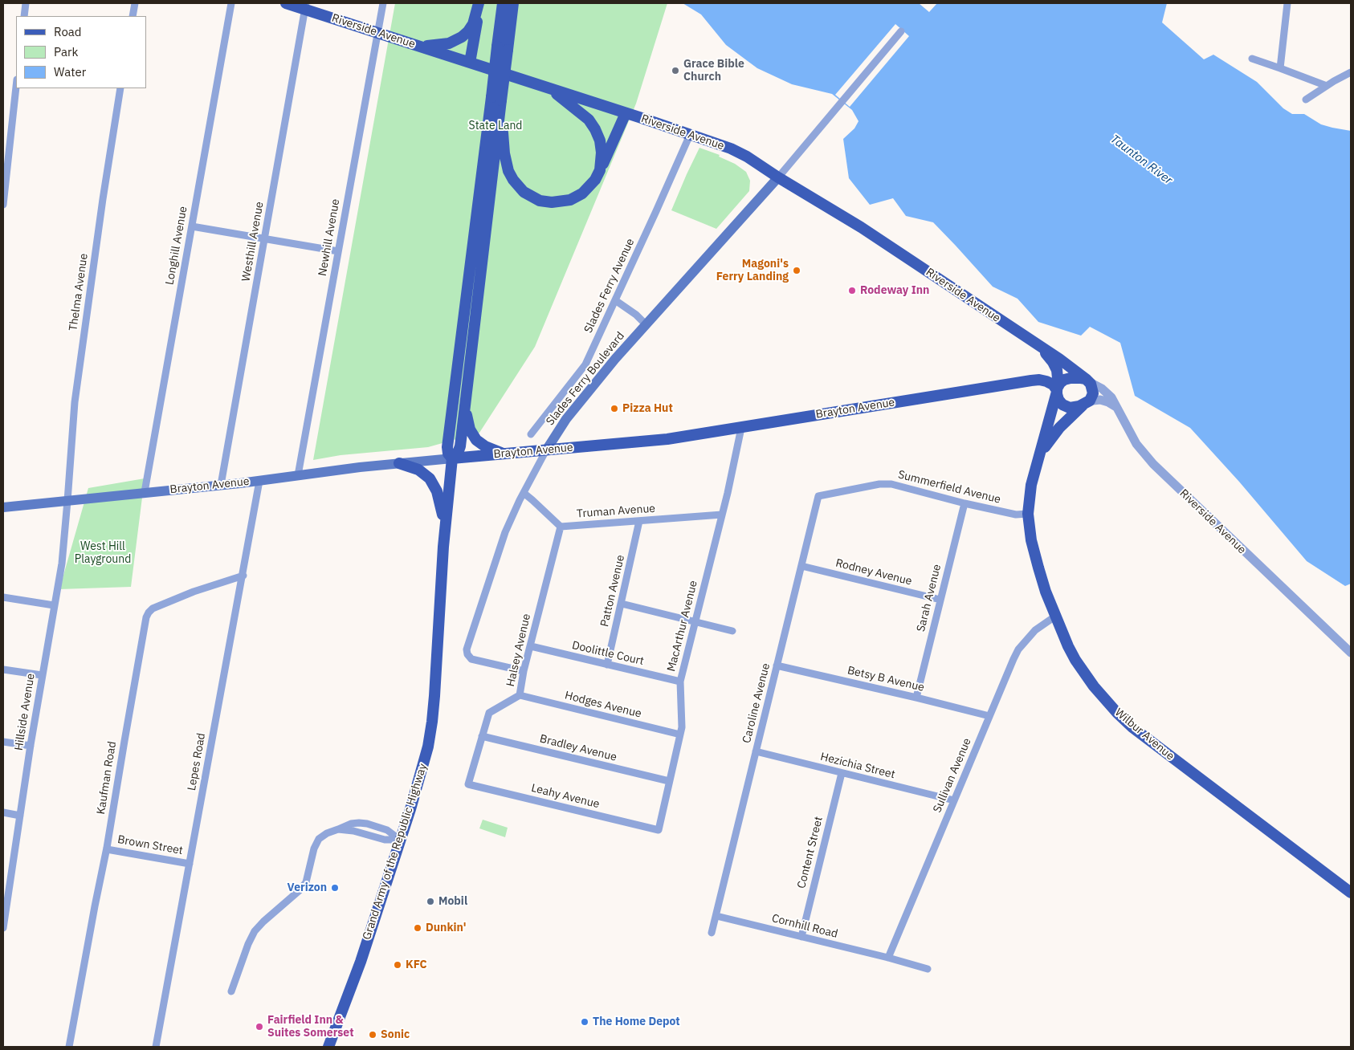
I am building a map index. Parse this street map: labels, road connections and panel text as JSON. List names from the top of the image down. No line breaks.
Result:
{"streets":{"main road":["Riverside Avenue","Slades Ferry Boulevard","Brayton Avenue","Wilbur Avenue","Grand Army of the Republic Highway"],"street":["Newhill Avenue","Westhill Avenue","Longhill Avenue","Slades Ferry Avenue","Thelma Avenue","Summerfield Avenue","Truman Avenue","Rodney Avenue","Patton Avenue","Sarah Avenue","MacArthur Avenue","Halsey Avenue","Doolittle Court","Betsy B Avenue","Caroline Avenue","Hodges Avenue","Hillside Avenue","Bradley Avenue","Lepes Road","Hezichia Street","Sullivan Avenue","Kaufman Road","Leahy Avenue","Brown Street","Content Street","Cornhill Road"]},"crossings":[["Riverside Avenue","Newhill Avenue"],["Riverside Avenue","Westhill Avenue"],["Riverside Avenue","Slades Ferry Avenue"],["Riverside Avenue","Slades Ferry Boulevard"],["Riverside Avenue","Brayton Avenue"],["Riverside Avenue","Wilbur Avenue"],["Newhill Avenue","Brayton Avenue"],["Westhill Avenue","Brayton Avenue"],["Longhill Avenue","Brayton Avenue"],["Thelma Avenue","Brayton Avenue"],["Thelma Avenue","Hillside Avenue"],["Slades Ferry Boulevard","Brayton Avenue"],["Slades Ferry Boulevard","Halsey Avenue"],["Brayton Avenue","MacArthur Avenue"],["Brayton Avenue","Hillside Avenue"],["Brayton Avenue","Wilbur Avenue"],["Brayton Avenue","Lepes Road"],["Brayton Avenue","Grand Army of the Republic Highway"],["Summerfield Avenue","Sarah Avenue"],["Summerfield Avenue","Caroline Avenue"],["Summerfield Avenue","Wilbur Avenue"],["Truman Avenue","Patton Avenue"],["Truman Avenue","MacArthur Avenue"],["Truman Avenue","Halsey Avenue"],["Rodney Avenue","Sarah Avenue"],["Rodney Avenue","Caroline Avenue"],["Patton Avenue","Doolittle Court"],["Sarah Avenue","Betsy B Avenue"],["MacArthur Avenue","Doolittle Court"],["MacArthur Avenue","Hodges Avenue"],["MacArthur Avenue","Bradley Avenue"],["MacArthur Avenue","Leahy Avenue"],["Halsey Avenue","Doolittle Court"],["Halsey Avenue","Hodges Avenue"],["Halsey Avenue","Bradley Avenue"],["Halsey Avenue","Leahy Avenue"],["Betsy B Avenue","Caroline Avenue"],["Betsy B Avenue","Sullivan Avenue"],["Caroline Avenue","Hezichia Street"],["Caroline Avenue","Cornhill Road"],["Wilbur Avenue","Sullivan Avenue"],["Lepes Road","Kaufman Road"],["Lepes Road","Brown Street"],["Hezichia Street","Sullivan Avenue"],["Hezichia Street","Content Street"],["Sullivan Avenue","Cornhill Road"],["Kaufman Road","Brown Street"],["Content Street","Cornhill Road"]],"water":["Taunton River"],"parks":["State Land","West Hill Playground"],"places":["Grace Bible Church","Magoni's Ferry Landing","Rodeway Inn","Pizza Hut","Verizon","Mobil","Dunkin'","KFC","The Home Depot","Fairfield Inn & Suites Somerset","Sonic"],"legend":["Road","Park","Water"]}
